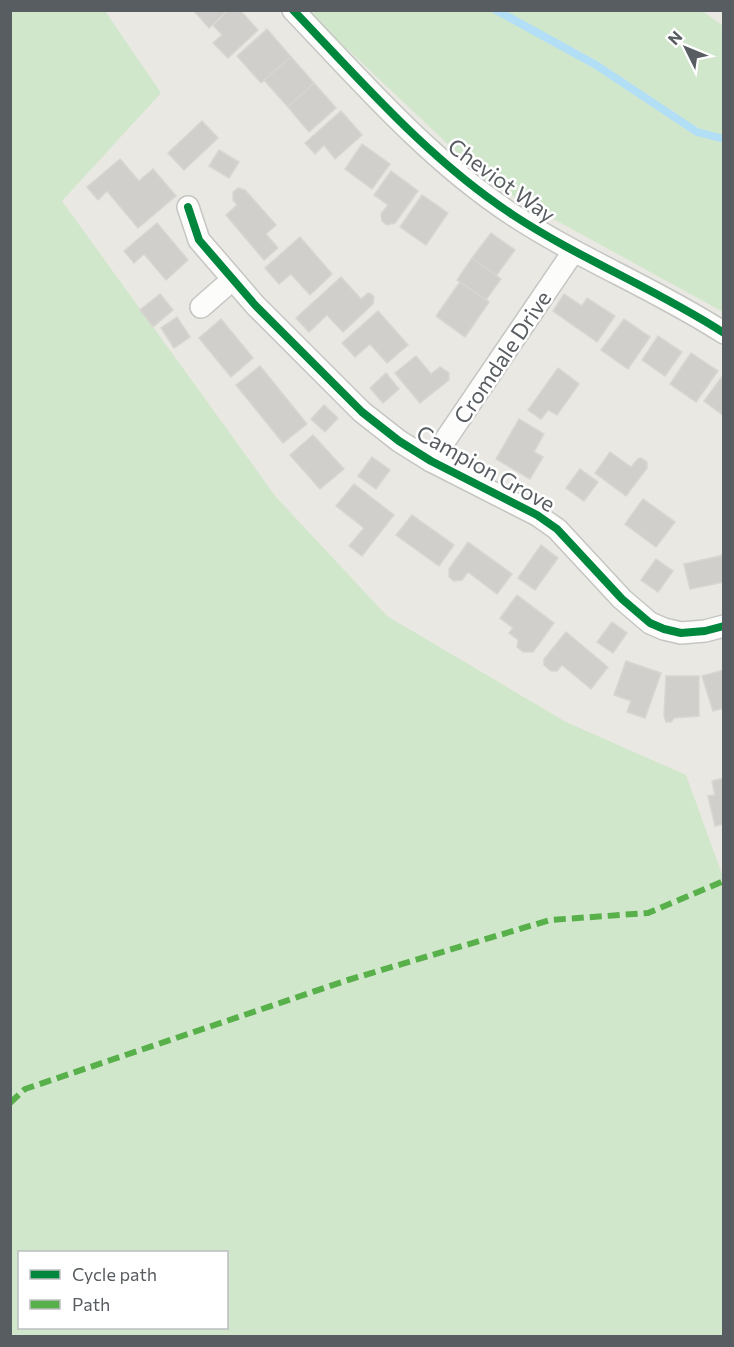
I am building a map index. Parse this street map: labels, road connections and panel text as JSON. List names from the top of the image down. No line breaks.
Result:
{"streets":{"street":["Cheviot Way","Cromdale Drive","Campion Grove"]},"crossings":[["Cheviot Way","Cromdale Drive"],["Cromdale Drive","Campion Grove"]],"legend":["Cycle path","Path"],"north":"top left"}
